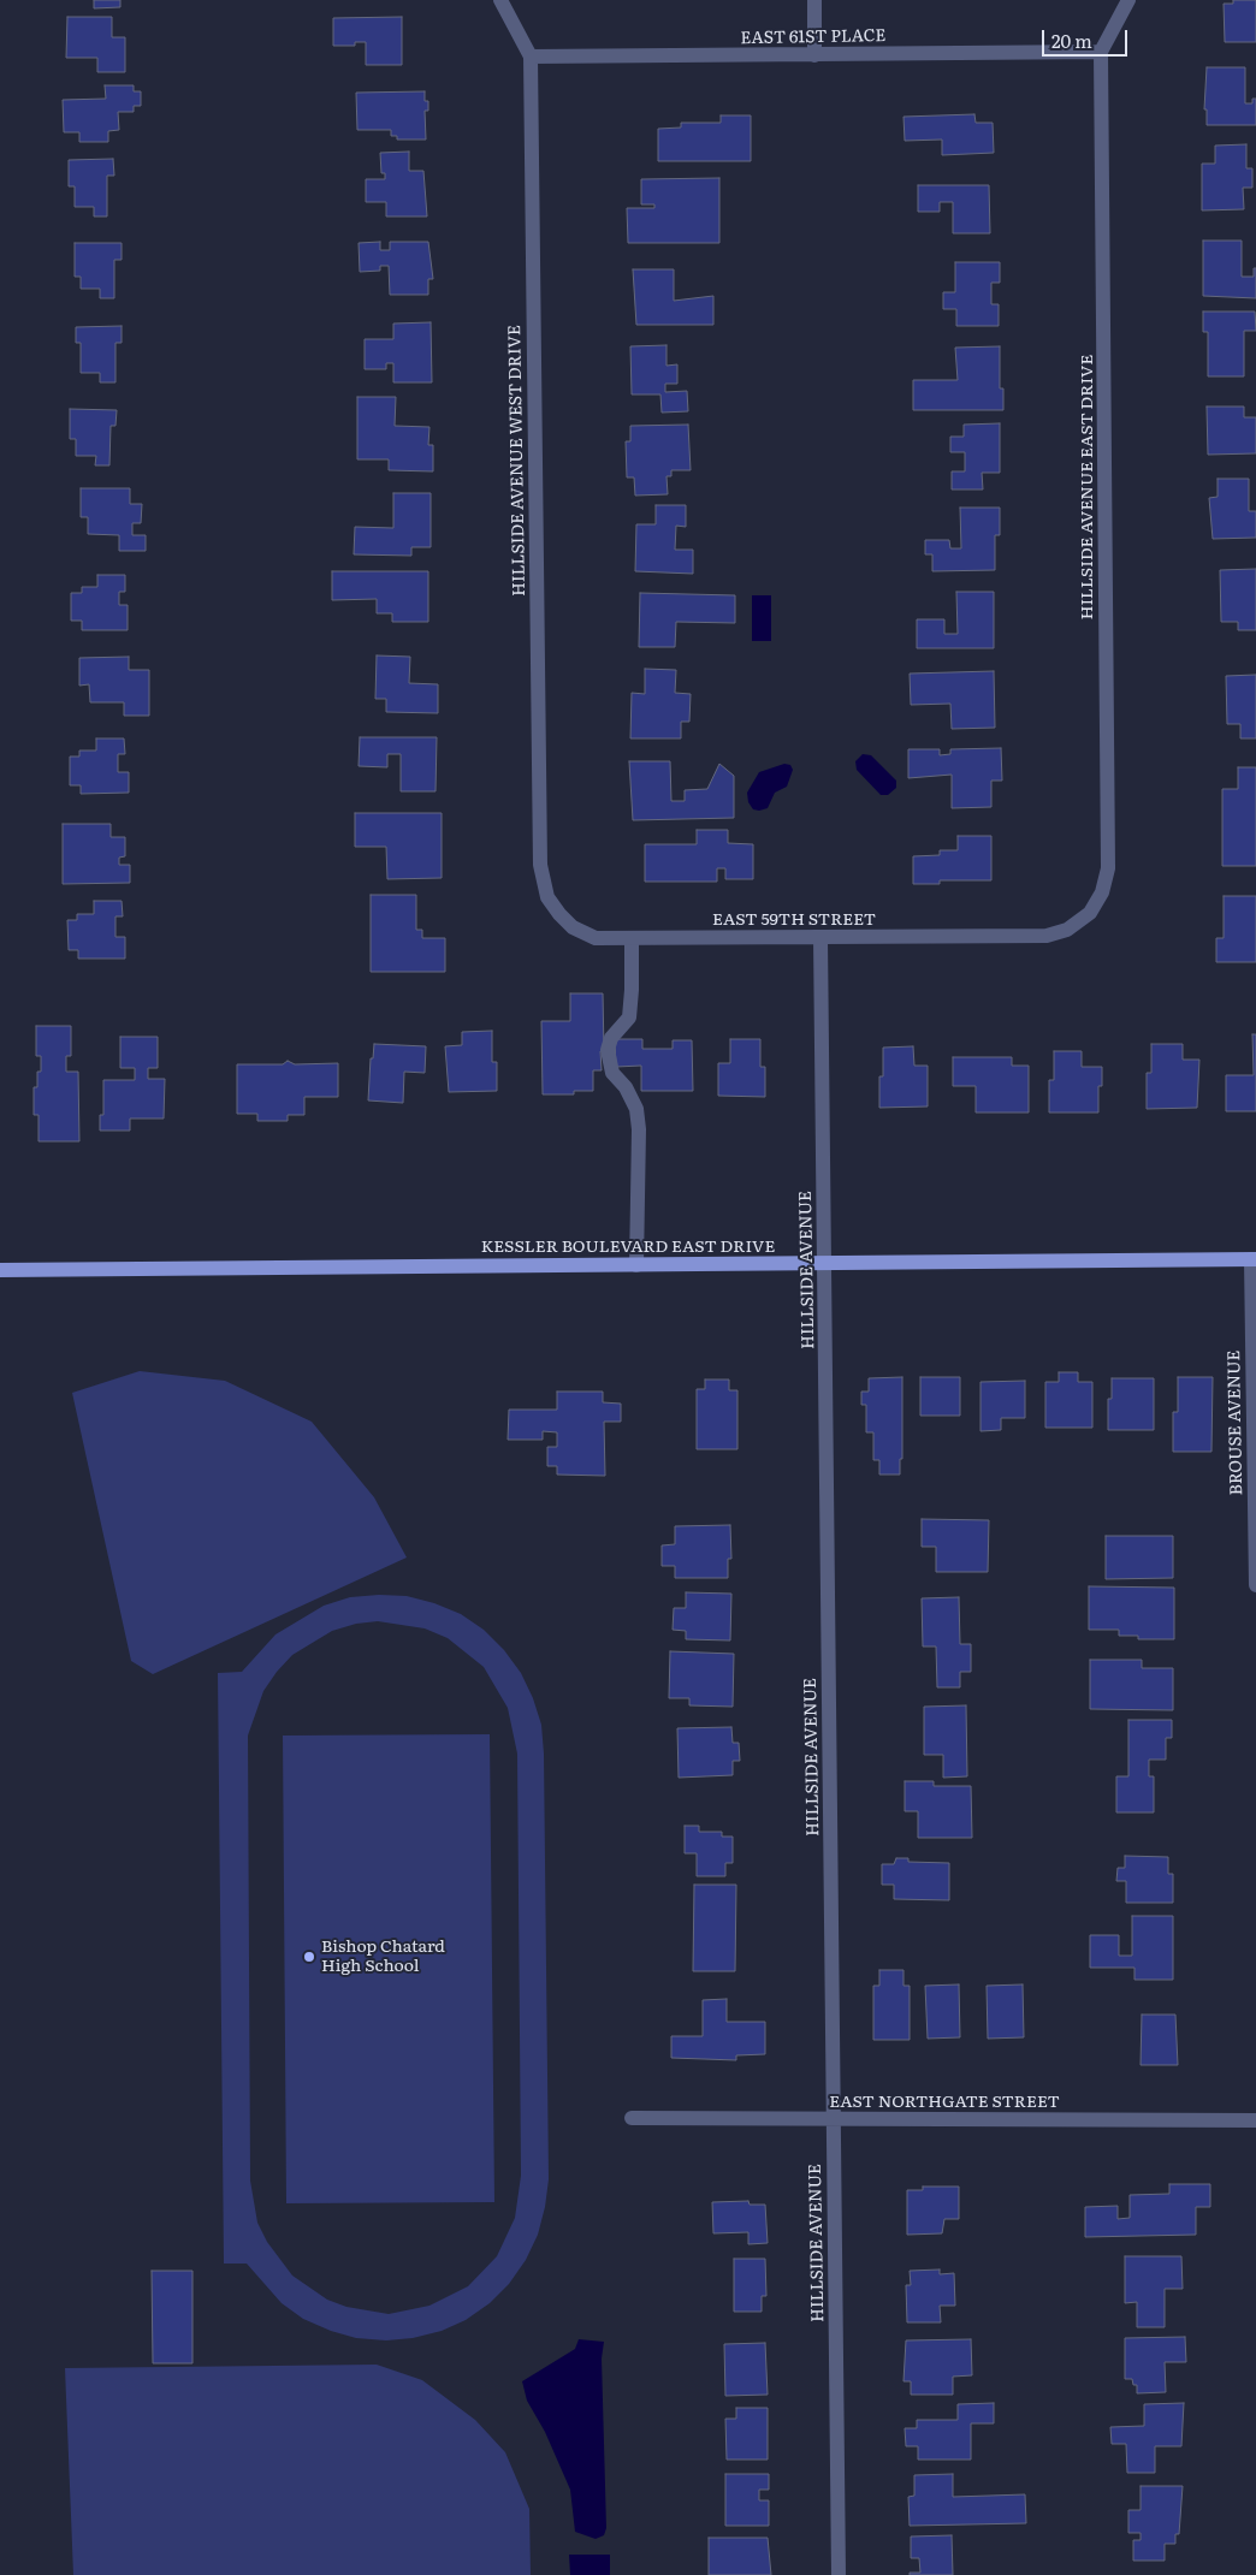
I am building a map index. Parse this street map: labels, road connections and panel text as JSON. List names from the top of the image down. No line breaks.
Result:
{"streets":{"main road":["KESSLER BOULEVARD EAST DRIVE"],"street":["EAST 61ST PLACE","HILLSIDE AVENUE WEST DRIVE","HILLSIDE AVENUE EAST DRIVE","EAST 59TH STREET","HILLSIDE AVENUE","BROUSE AVENUE","EAST NORTHGATE STREET"]},"crossings":[["EAST 61ST PLACE","HILLSIDE AVENUE WEST DRIVE"],["EAST 61ST PLACE","HILLSIDE AVENUE EAST DRIVE"],["HILLSIDE AVENUE WEST DRIVE","EAST 59TH STREET"],["HILLSIDE AVENUE EAST DRIVE","EAST 59TH STREET"],["EAST 59TH STREET","HILLSIDE AVENUE"],["KESSLER BOULEVARD EAST DRIVE","HILLSIDE AVENUE"],["KESSLER BOULEVARD EAST DRIVE","BROUSE AVENUE"],["HILLSIDE AVENUE","EAST NORTHGATE STREET"]],"places":["Bishop Chatard High School"],"scale_bar":"20 m"}
